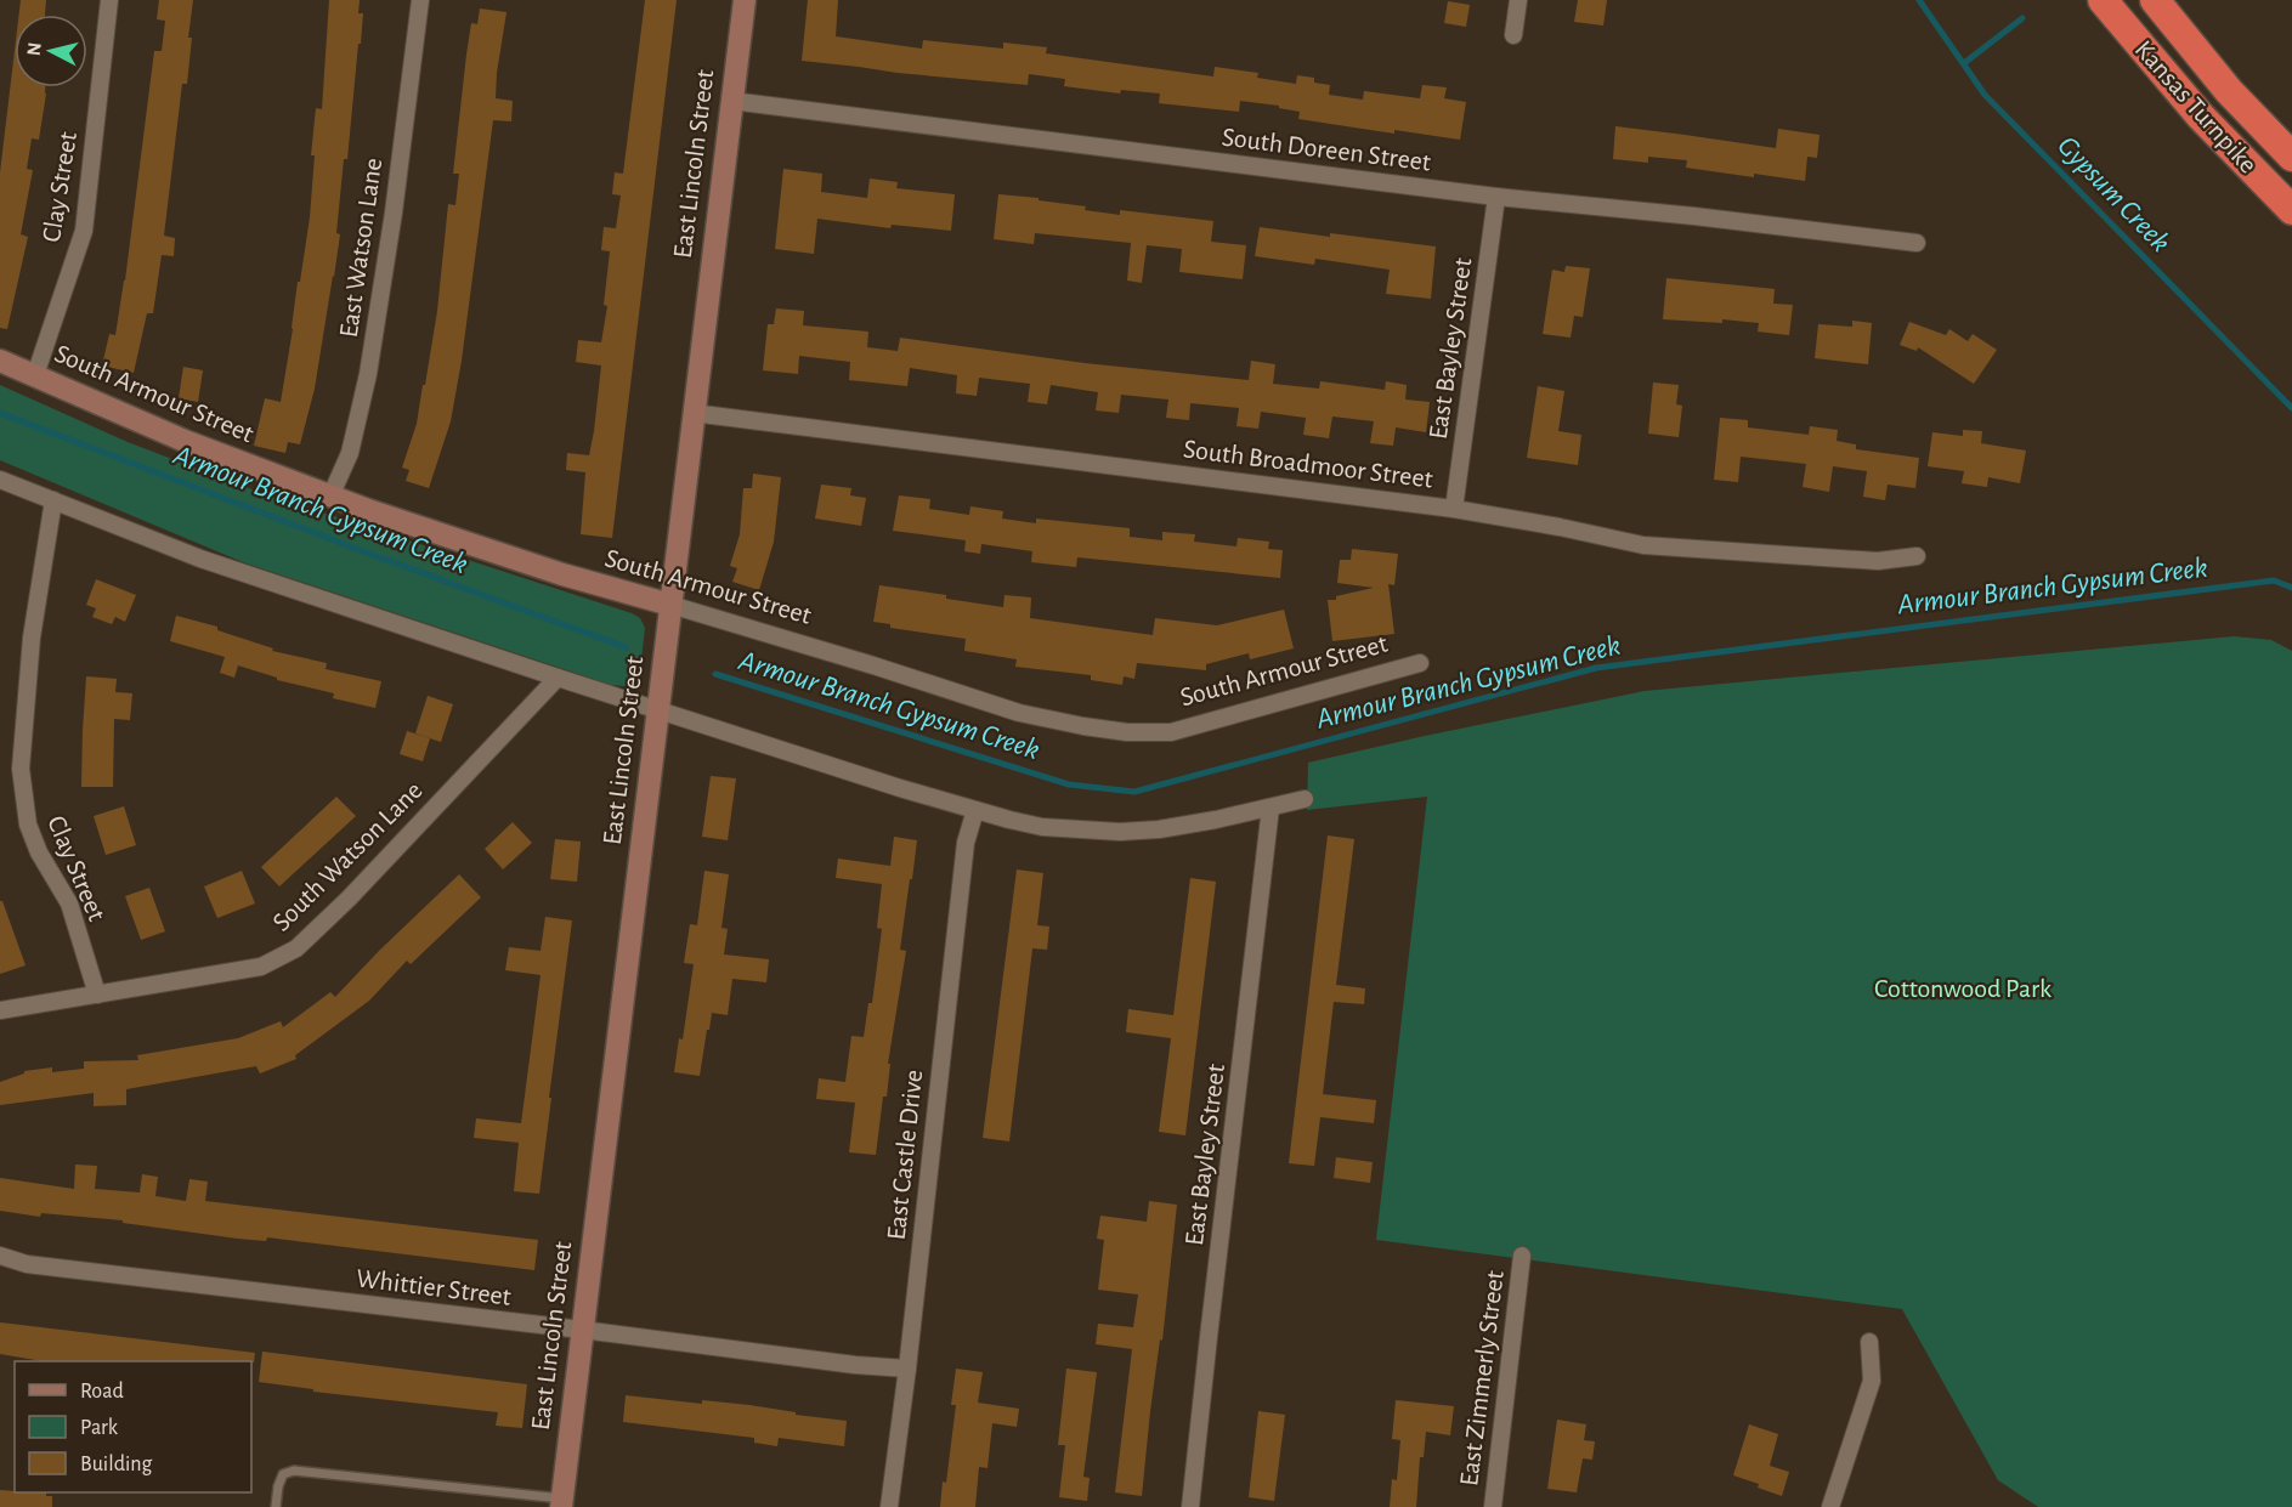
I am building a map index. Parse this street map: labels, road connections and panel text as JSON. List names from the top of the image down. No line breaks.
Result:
{"streets":{"highway":["Kansas Turnpike"],"street":["South Doreen Street","East Lincoln Street","Clay Street","East Watson Lane","East Bayley Street","South Armour Street","South Broadmoor Street","South Watson Lane","East Castle Drive","Whittier Street","East Zimmerly Street"]},"crossings":[["South Doreen Street","East Lincoln Street"],["South Doreen Street","East Bayley Street"],["East Lincoln Street","South Armour Street"],["East Lincoln Street","South Broadmoor Street"],["East Lincoln Street","Whittier Street"],["Clay Street","South Armour Street"],["Clay Street","South Watson Lane"],["East Watson Lane","South Armour Street"],["East Bayley Street","South Broadmoor Street"],["East Castle Drive","Whittier Street"]],"water":["Gypsum Creek","Armour Branch Gypsum Creek"],"parks":["Cottonwood Park"],"legend":["Road","Park","Building"],"north":"left"}
